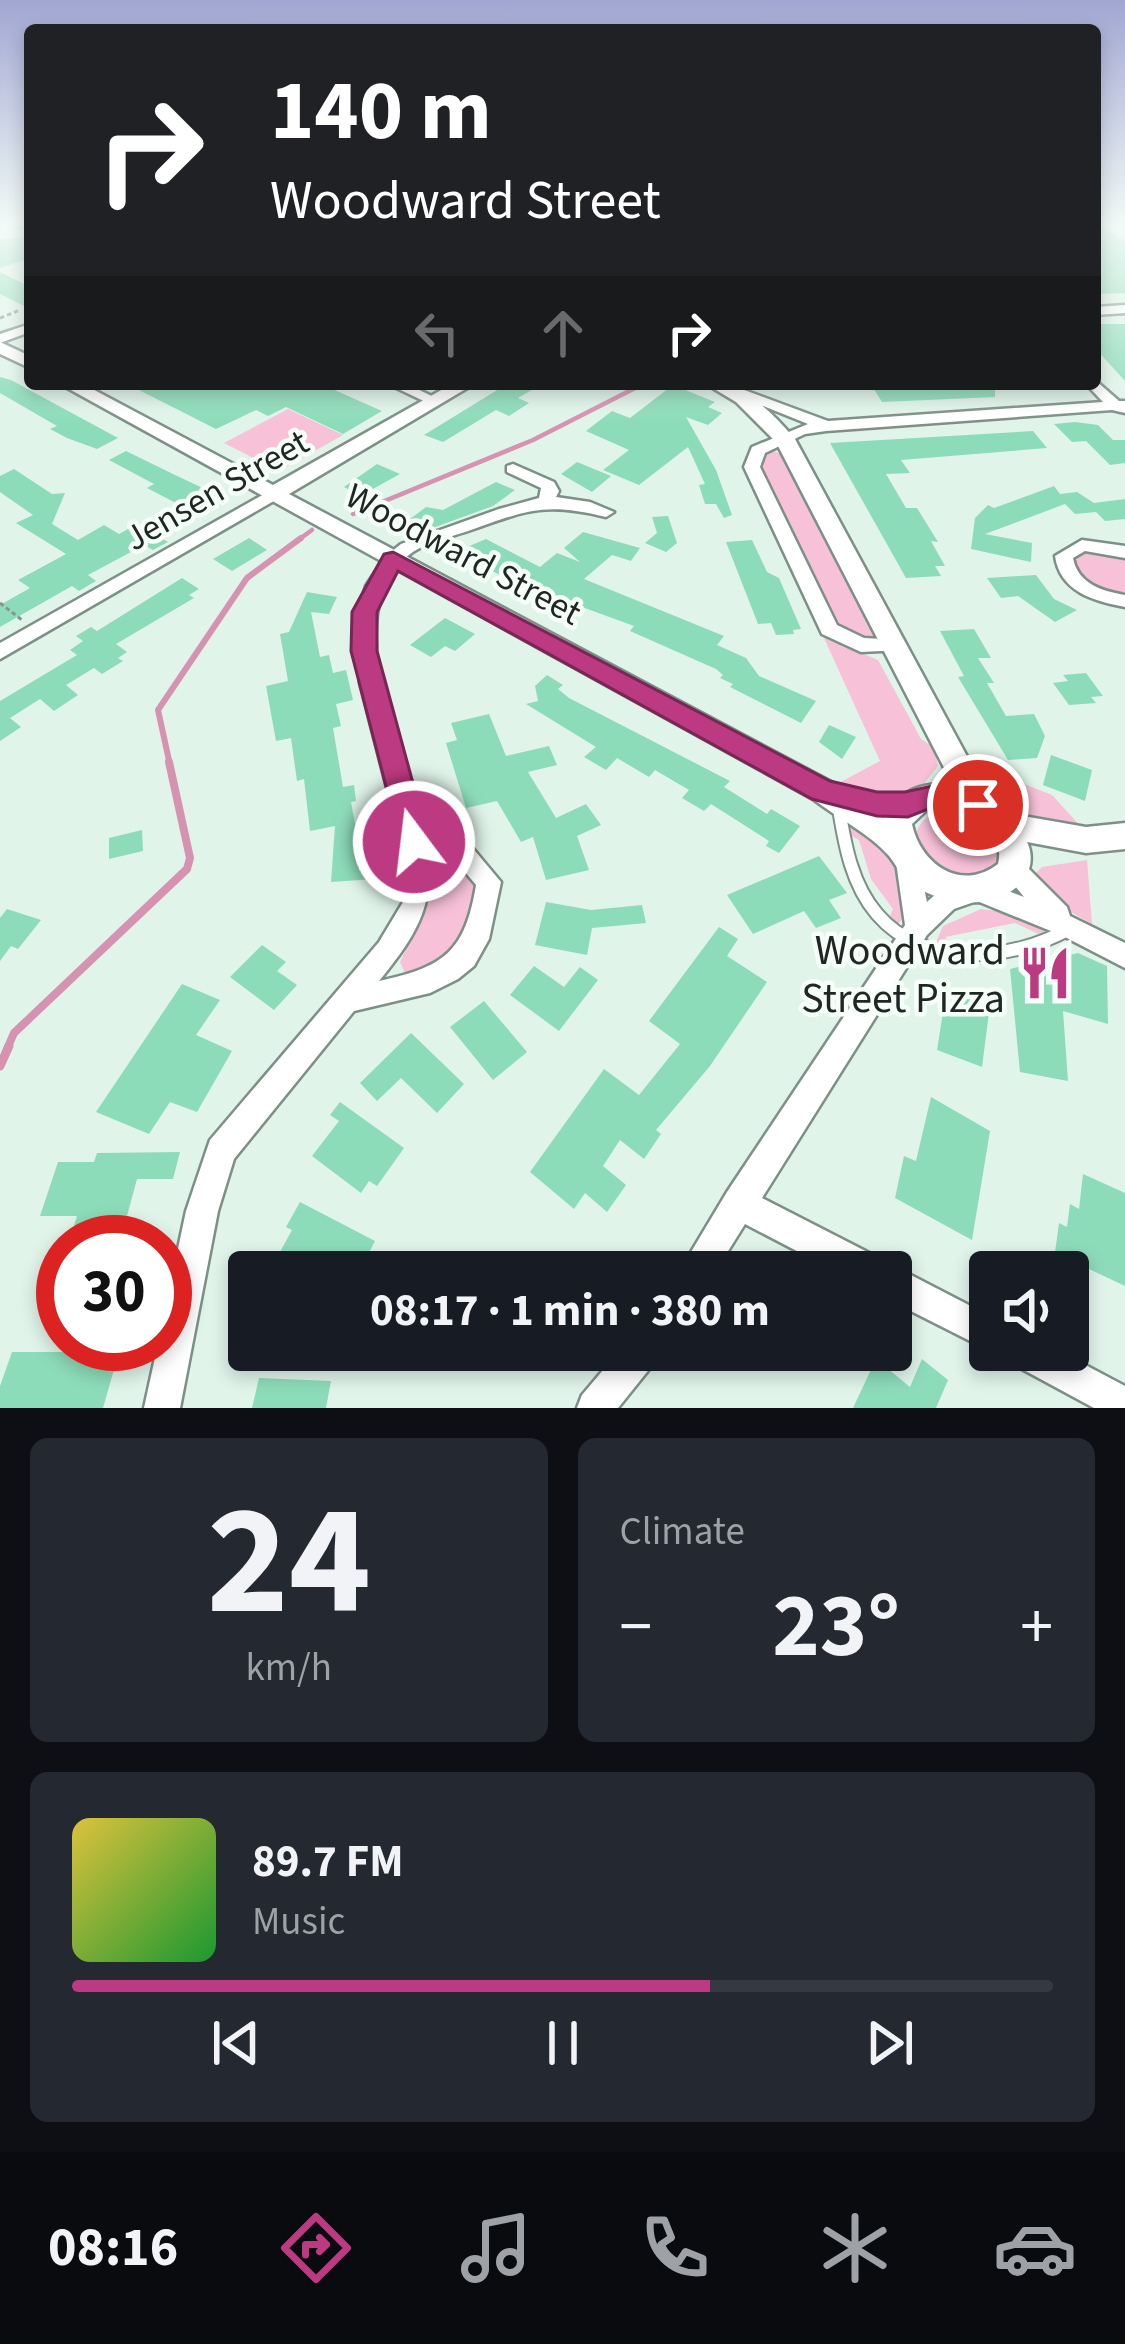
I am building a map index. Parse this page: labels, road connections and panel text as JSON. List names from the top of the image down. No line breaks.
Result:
{"streets":{"street":["Jensen Street","Woodward Street"]},"crossings":[["Jensen Street","Woodward Street"]],"places":{"restaurant":["Woodward Street Pizza"]},"page":{"turn":["140 m","Woodward Street"],"limit":"30","trip":"08:17 · 1 min · 380 m","tile":[["24","km/h"],"Climate"],"heat":["−","23°","+"],"song":["89.7 FM","Music"],"tabs":"08:16"}}
